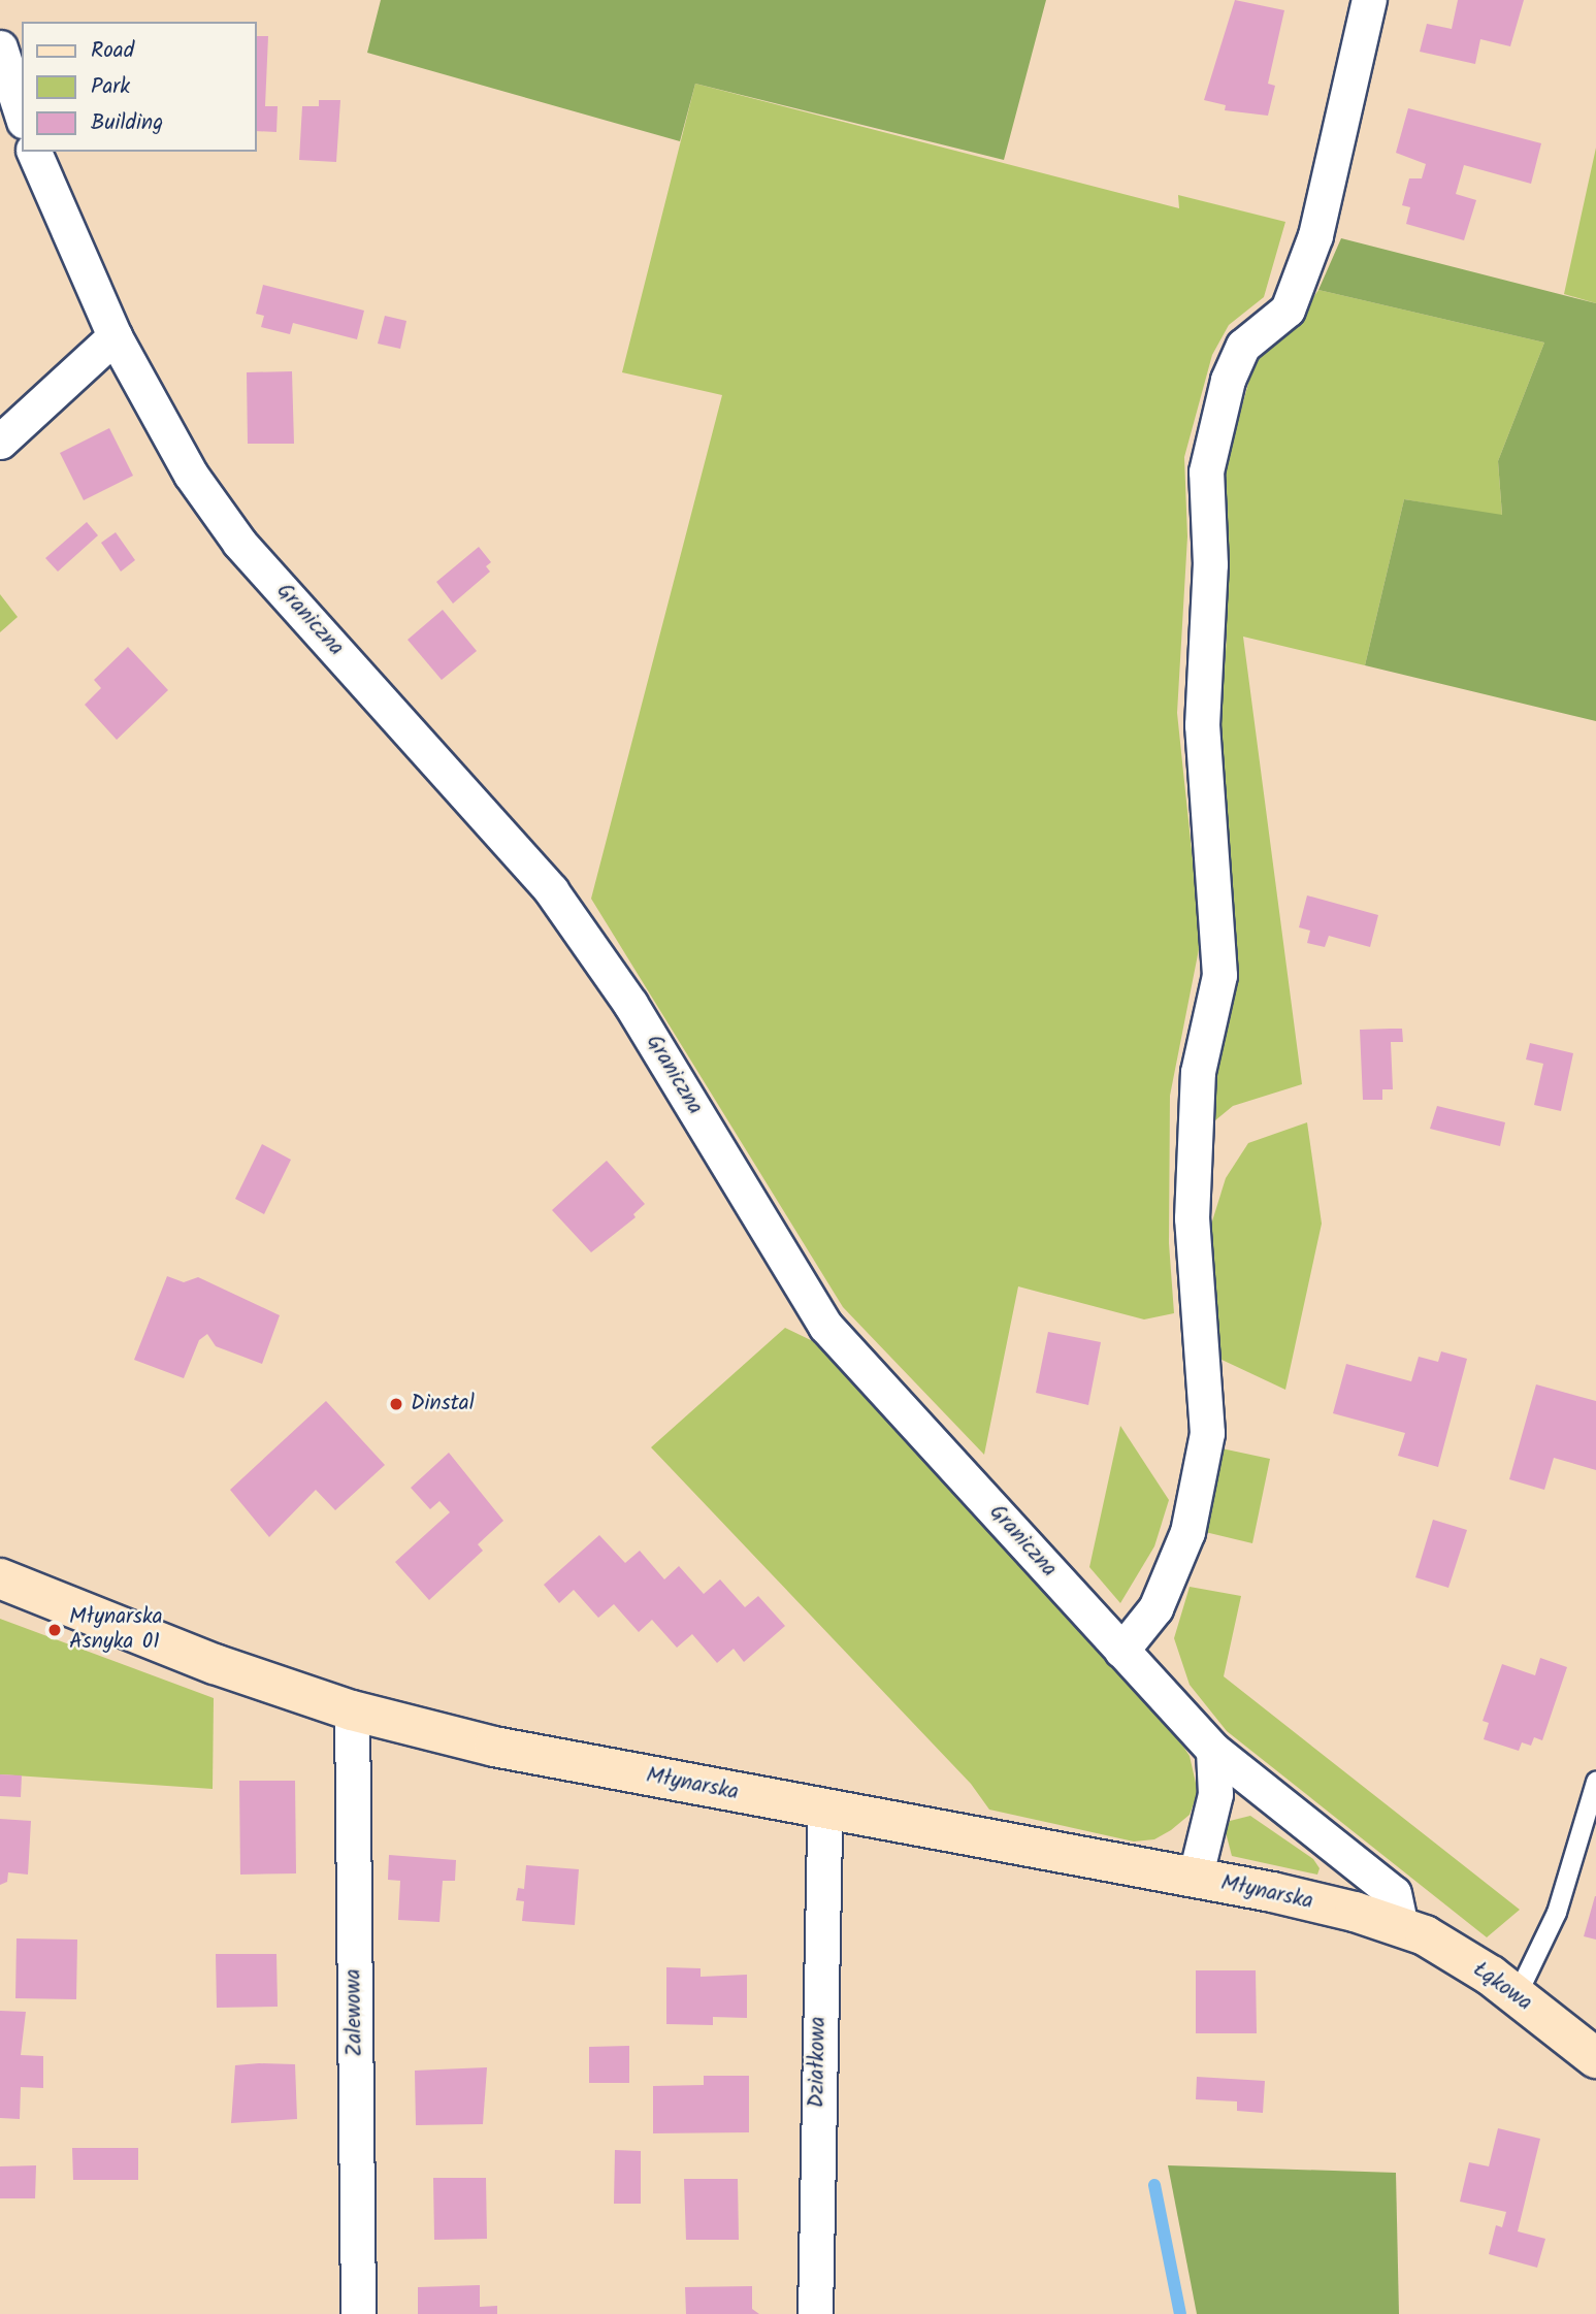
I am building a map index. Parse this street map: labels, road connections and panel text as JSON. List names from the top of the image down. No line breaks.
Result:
{"streets":{"street":["Graniczna","Młynarska","Łąkowa","Zalewowa","Działkowa"]},"crossings":[["Graniczna","Młynarska"],["Graniczna","Łąkowa"],["Młynarska","Łąkowa"],["Młynarska","Zalewowa"],["Młynarska","Działkowa"]],"places":["Dinstal","Młynarska Asnyka 01"],"legend":["Road","Park","Building"]}
